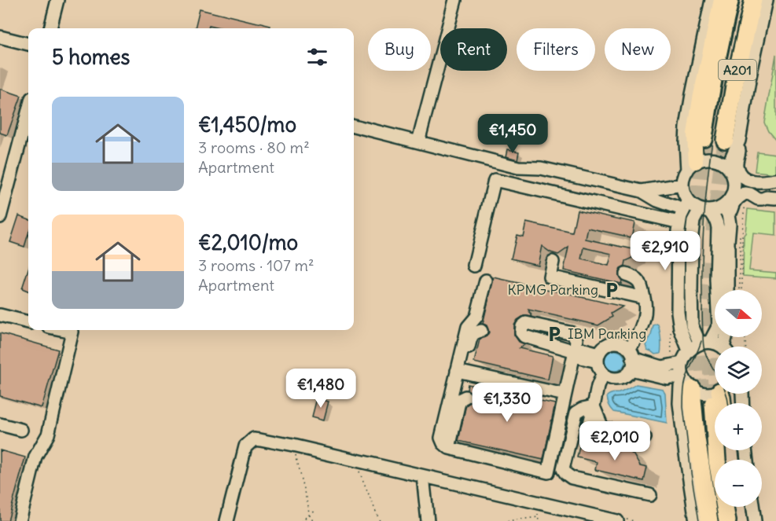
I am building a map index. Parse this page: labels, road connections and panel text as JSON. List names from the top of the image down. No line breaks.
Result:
{"streets":{"highway":["A201"]},"places":{"parking":["KPMG Parking","IBM Parking"]},"north":"right","page":{"chip":["Buy","Rent","Filters","New"],"heading":"5 homes","list":[{"name":"€1,450/mo","note":"3 rooms · 80 m² · Apartment"},{"name":"€2,010/mo","note":"3 rooms · 107 m² · Apartment"}],"price":["€1,450","€2,910","€1,480","€1,330","€2,010"],"map_buttons":["+","−"]}}
